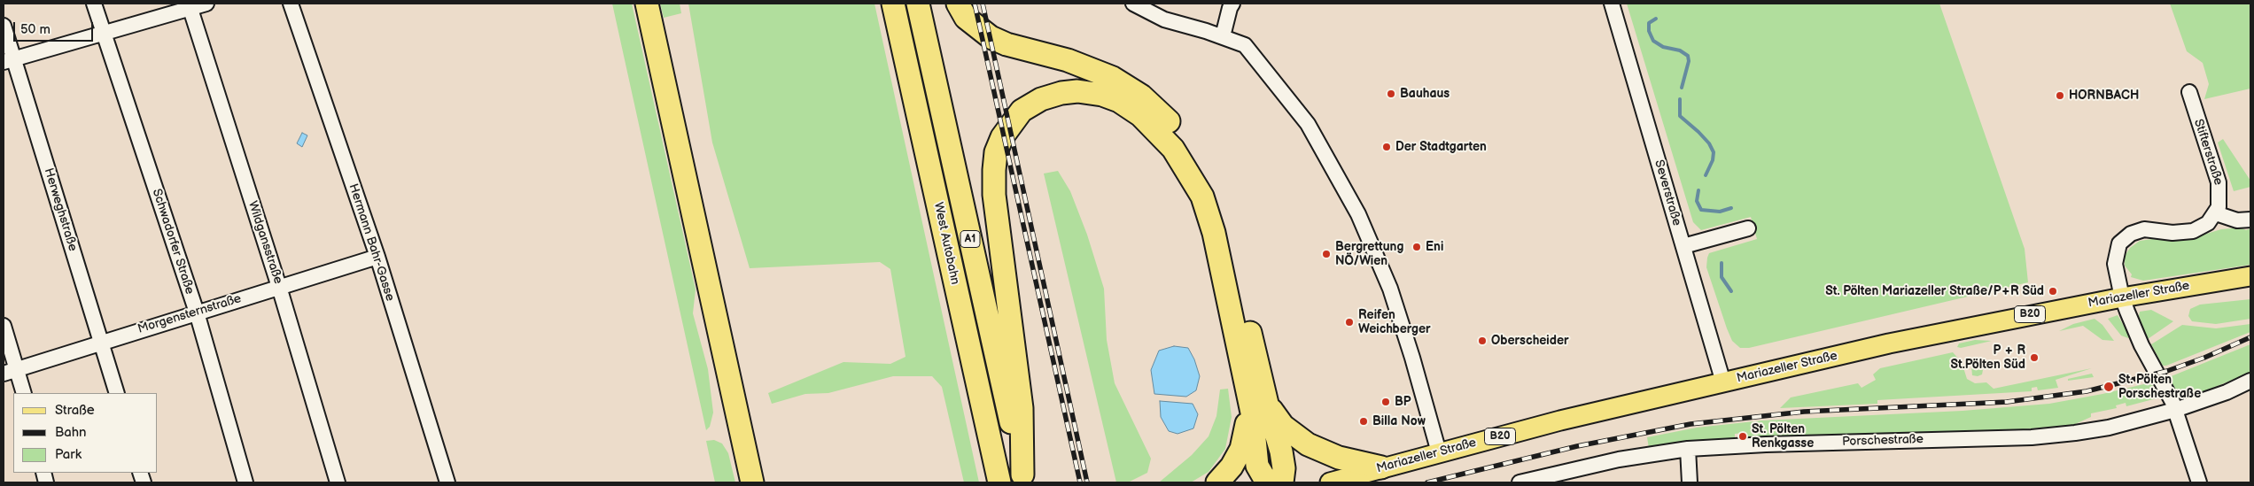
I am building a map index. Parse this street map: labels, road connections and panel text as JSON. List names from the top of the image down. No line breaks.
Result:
{"streets":{"highway":["A1","West Autobahn"],"main road":["Mariazeller Straße","B20"],"street":["Stifterstraße","Severstraße","Herweghstraße","Schwadorfer Straße","Wildgansstraße","Hermann Bahr-Gasse","Morgensternstraße","Porschestraße"]},"crossings":[["Severstraße","Mariazeller Straße"],["Herweghstraße","Morgensternstraße"],["Schwadorfer Straße","Morgensternstraße"],["Wildgansstraße","Morgensternstraße"],["Hermann Bahr-Gasse","Morgensternstraße"]],"places":["Bauhaus","HORNBACH","Der Stadtgarten","Eni","Bergrettung NÖ/Wien","St. Pölten Mariazeller Straße/P+R Süd","Reifen Weichberger","Oberscheider","P + R St.Pölten Süd","St. Pölten Porschestraße","BP","Billa Now","St. Pölten Renkgasse"],"legend":["Straße","Bahn","Park"],"scale_bar":"50 m"}
